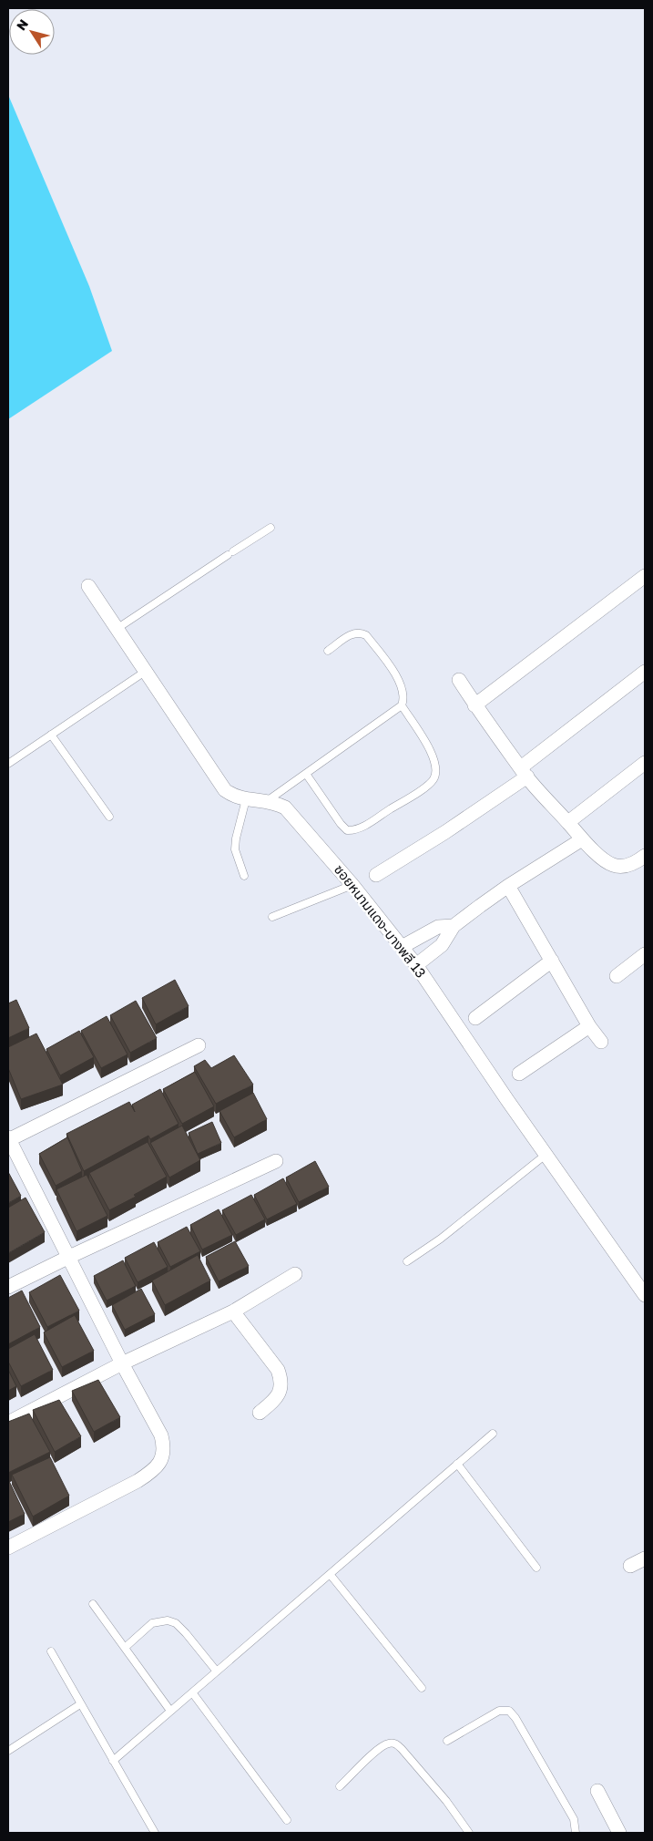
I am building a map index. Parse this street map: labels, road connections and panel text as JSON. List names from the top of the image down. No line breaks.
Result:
{"streets":{"street":["ซอยหนามแดง-บางพลี 13"]},"north":"top left"}
